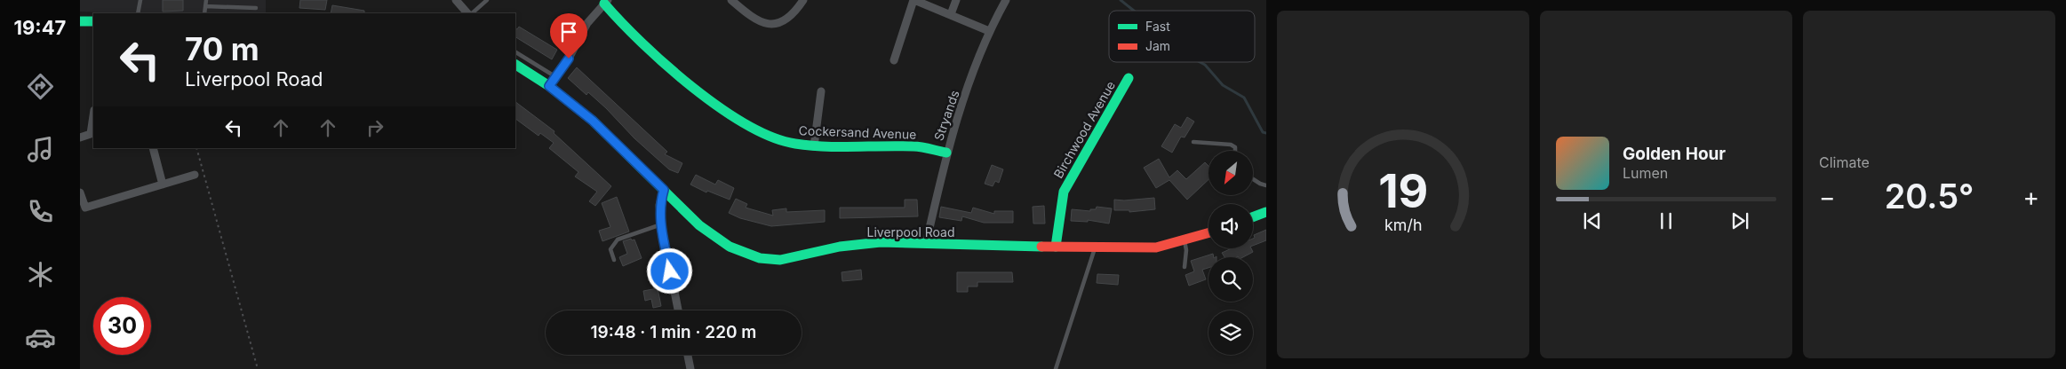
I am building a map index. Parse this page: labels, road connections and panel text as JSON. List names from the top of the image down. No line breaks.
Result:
{"streets":{"street":["Stryands","Birchwood Avenue","Cockersand Avenue","Liverpool Road"]},"crossings":[["Stryands","Cockersand Avenue"],["Stryands","Liverpool Road"],["Birchwood Avenue","Liverpool Road"]],"legend":["Fast","Jam"],"north":"bottom left","page":{"tabs":"19:47","tile":"Climate","turn":["70 m","Liverpool Road"],"song":["Golden Hour","Lumen"],"heat":["−","20.5°","+"],"limit":"30","trip":"19:48 · 1 min · 220 m","gauge":["19","km/h"]}}
